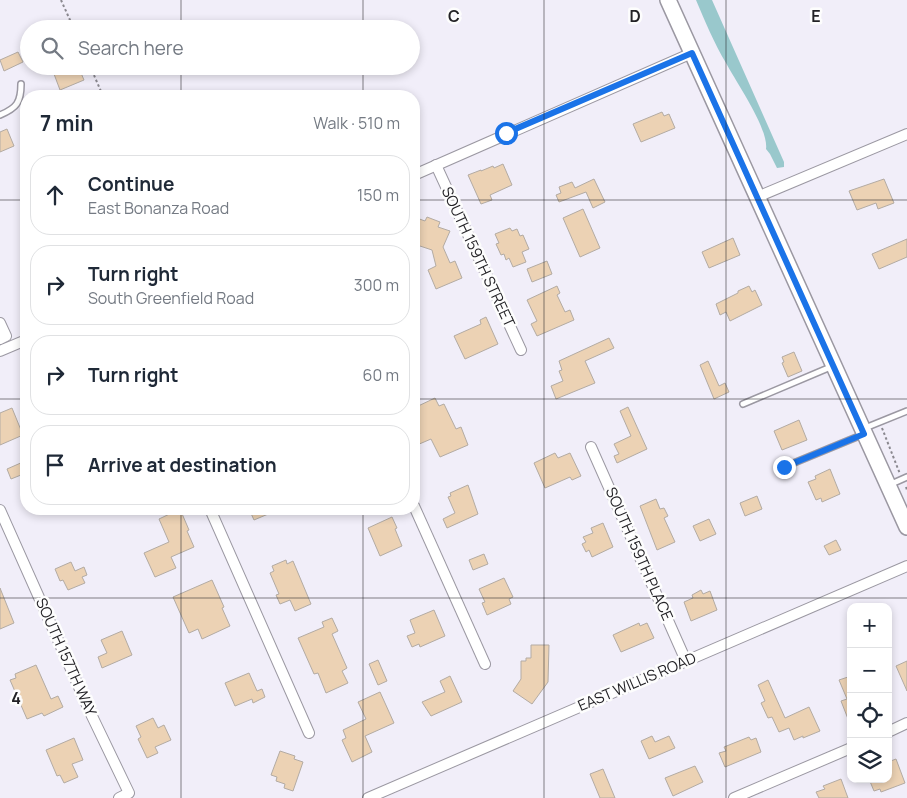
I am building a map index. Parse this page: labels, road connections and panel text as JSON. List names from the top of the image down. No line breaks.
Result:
{"streets":{"street":["SOUTH 159TH STREET","SOUTH 159TH PLACE","SOUTH 157TH WAY","EAST WILLIS ROAD"]},"crossings":[["SOUTH 159TH PLACE","EAST WILLIS ROAD"]],"page":{"search":"Search here","heading":["7 min","Walk · 510 m"],"list":[["Continue","East Bonanza Road","150 m"],["Turn right","South Greenfield Road","300 m"],["Turn right","60 m"],"Arrive at destination"],"map_buttons":["+","−"]},"grid":{"columns":["C","D","E"],"rows":["4"]}}
